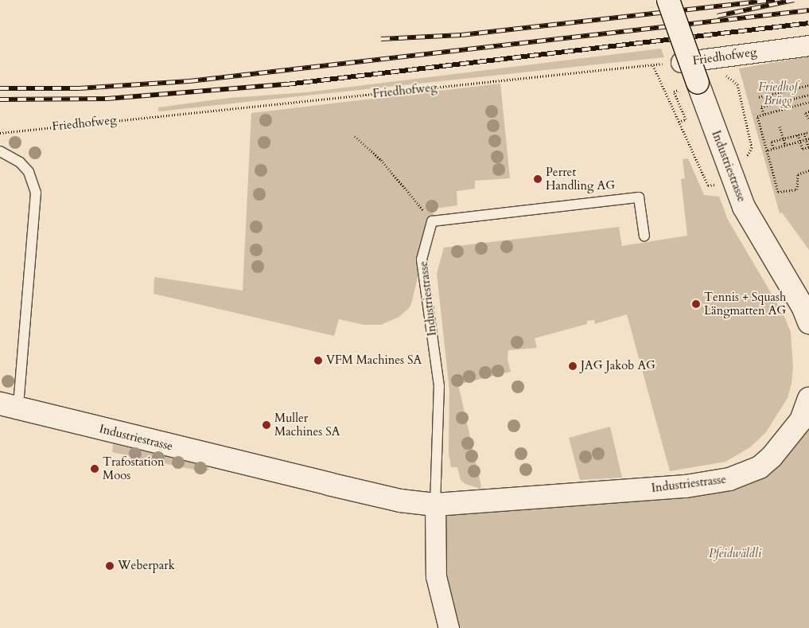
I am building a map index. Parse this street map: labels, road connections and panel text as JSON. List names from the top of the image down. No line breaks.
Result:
{"streets":{"main road":["Industriestrasse"],"street":["Friedhofweg"]},"parks":["Friedhof Brügg","Pfeidwäldli"],"places":["Perret Handling AG","Tennis + Squash Längmatten AG","VFM Machines SA","JAG Jakob AG","Muller Machines SA","Trafostation Moos","Weberpark"]}
